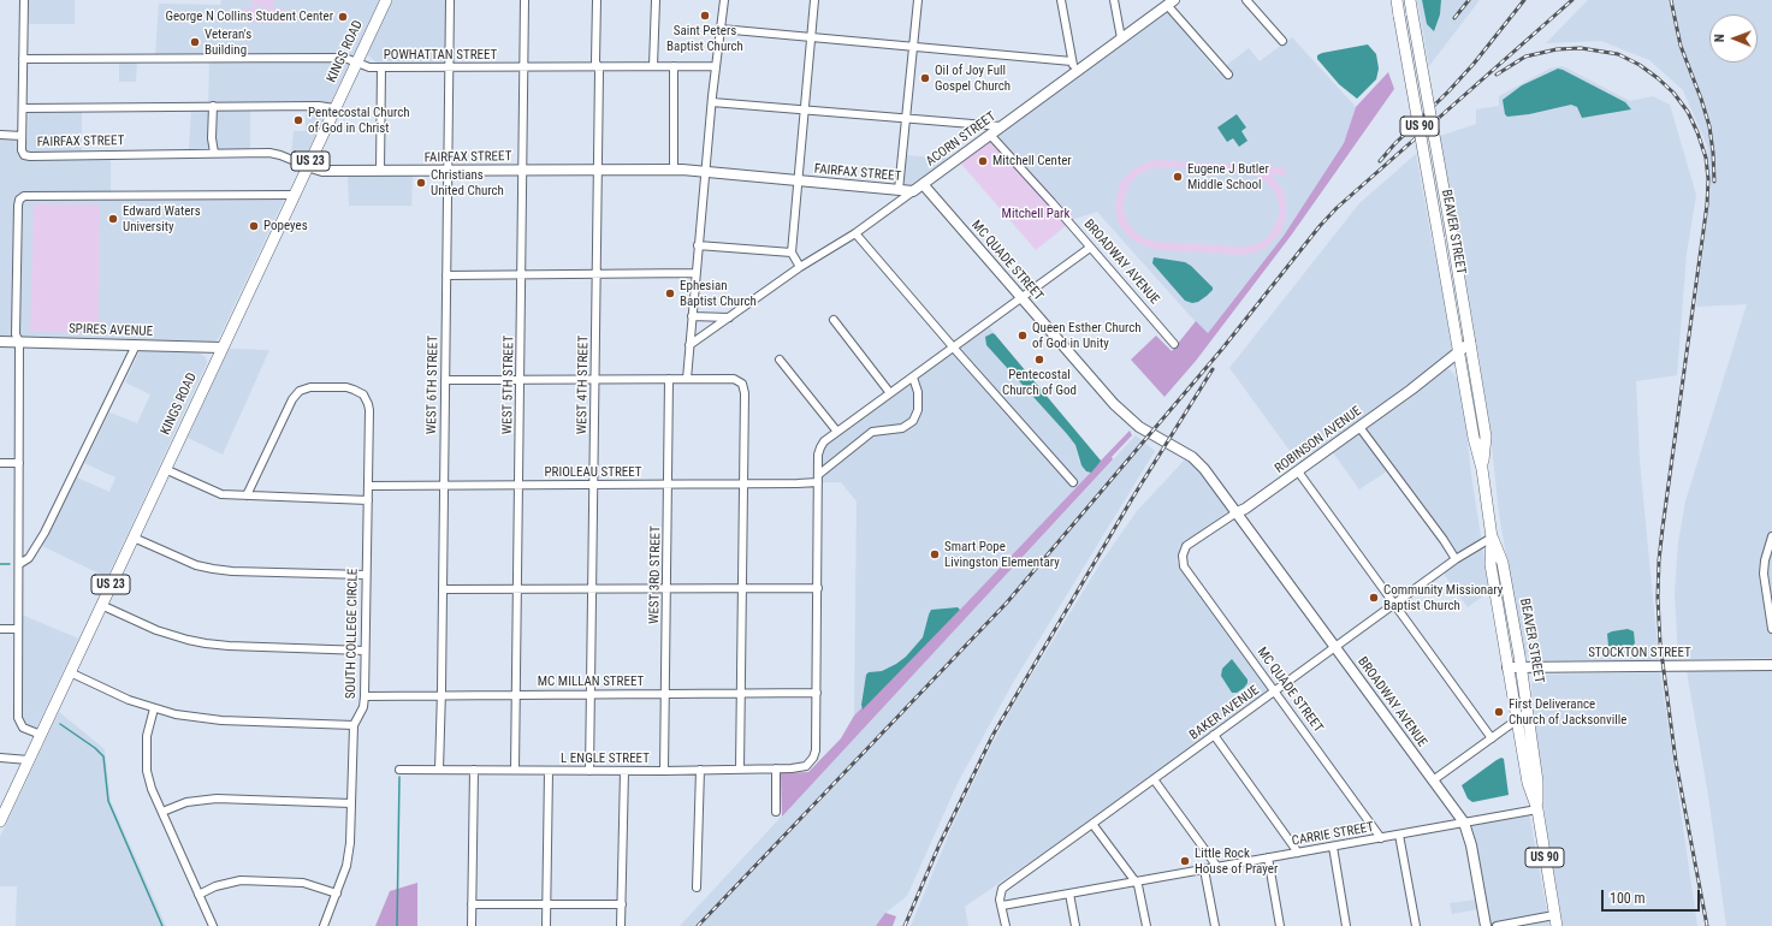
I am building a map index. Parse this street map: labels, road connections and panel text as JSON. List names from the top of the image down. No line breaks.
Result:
{"streets":{"main road":["KINGS ROAD","US 90","US 23","BEAVER STREET"],"street":["POWHATTAN STREET","ACORN STREET","FAIRFAX STREET","MC QUADE STREET","BROADWAY AVENUE","SPIRES AVENUE","WEST 6TH STREET","WEST 5TH STREET","WEST 4TH STREET","ROBINSON AVENUE","PRIOLEAU STREET","WEST 3RD STREET","SOUTH COLLEGE CIRCLE","STOCKTON STREET","MC MILLAN STREET","BAKER AVENUE","L ENGLE STREET","CARRIE STREET"]},"crossings":[["KINGS ROAD","POWHATTAN STREET"],["KINGS ROAD","FAIRFAX STREET"],["KINGS ROAD","SPIRES AVENUE"],["POWHATTAN STREET","WEST 6TH STREET"],["POWHATTAN STREET","WEST 5TH STREET"],["POWHATTAN STREET","WEST 4TH STREET"],["ACORN STREET","FAIRFAX STREET"],["ACORN STREET","MC QUADE STREET"],["ACORN STREET","BROADWAY AVENUE"],["FAIRFAX STREET","WEST 6TH STREET"],["FAIRFAX STREET","WEST 5TH STREET"],["FAIRFAX STREET","WEST 4TH STREET"],["BEAVER STREET","ROBINSON AVENUE"],["BEAVER STREET","STOCKTON STREET"],["BEAVER STREET","BAKER AVENUE"],["BEAVER STREET","CARRIE STREET"],["MC QUADE STREET","BROADWAY AVENUE"],["MC QUADE STREET","ROBINSON AVENUE"],["MC QUADE STREET","BAKER AVENUE"],["MC QUADE STREET","CARRIE STREET"],["BROADWAY AVENUE","ROBINSON AVENUE"],["BROADWAY AVENUE","BAKER AVENUE"],["BROADWAY AVENUE","CARRIE STREET"],["WEST 6TH STREET","PRIOLEAU STREET"],["WEST 6TH STREET","MC MILLAN STREET"],["WEST 6TH STREET","L ENGLE STREET"],["WEST 5TH STREET","PRIOLEAU STREET"],["WEST 5TH STREET","MC MILLAN STREET"],["WEST 5TH STREET","L ENGLE STREET"],["WEST 4TH STREET","PRIOLEAU STREET"],["WEST 4TH STREET","MC MILLAN STREET"],["WEST 4TH STREET","L ENGLE STREET"],["PRIOLEAU STREET","WEST 3RD STREET"],["PRIOLEAU STREET","SOUTH COLLEGE CIRCLE"],["WEST 3RD STREET","MC MILLAN STREET"],["WEST 3RD STREET","L ENGLE STREET"],["SOUTH COLLEGE CIRCLE","MC MILLAN STREET"],["MC MILLAN STREET","L ENGLE STREET"],["BAKER AVENUE","CARRIE STREET"]],"parks":["Mitchell Park"],"places":["Saint Peters Baptist Church","George N Collins Student Center","Veteran's Building","Oil of Joy Full Gospel Church","Pentecostal Church of God in Christ","Mitchell Center","Eugene J Butler Middle School","Christians United Church","Edward Waters University","Popeyes","Ephesian Baptist Church","Queen Esther Church of God in Unity","Pentecostal Church of God","Smart Pope Livingston Elementary","Community Missionary Baptist Church","First Deliverance Church of Jacksonville","Little Rock House of Prayer"],"scale_bar":"100 m","north":"left"}
